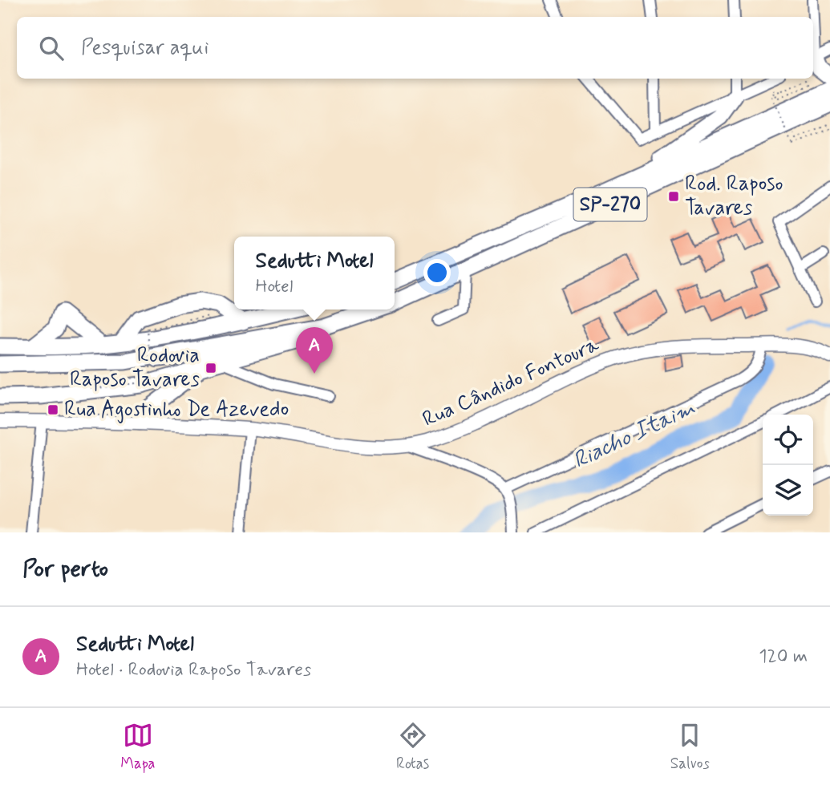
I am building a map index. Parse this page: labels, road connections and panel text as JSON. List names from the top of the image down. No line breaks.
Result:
{"streets":{"highway":["SP-270"],"main road":["Rua Cândido Fontoura"]},"water":["Riacho Itaim"],"places":{"transit":["Rod. Raposo Tavares","Rodovia Raposo Tavares","Rua Agostinho De Azevedo"]},"page":{"search":"Pesquisar aqui","popup":["Sedutti Motel","Hotel"],"pins":"A","heading":"Por perto","list":[{"mark":"A","name":"Sedutti Motel","note":"Hotel · Rodovia Raposo Tavares","value":"120 m"}],"nav":["Mapa","Rotas","Salvos"]}}
